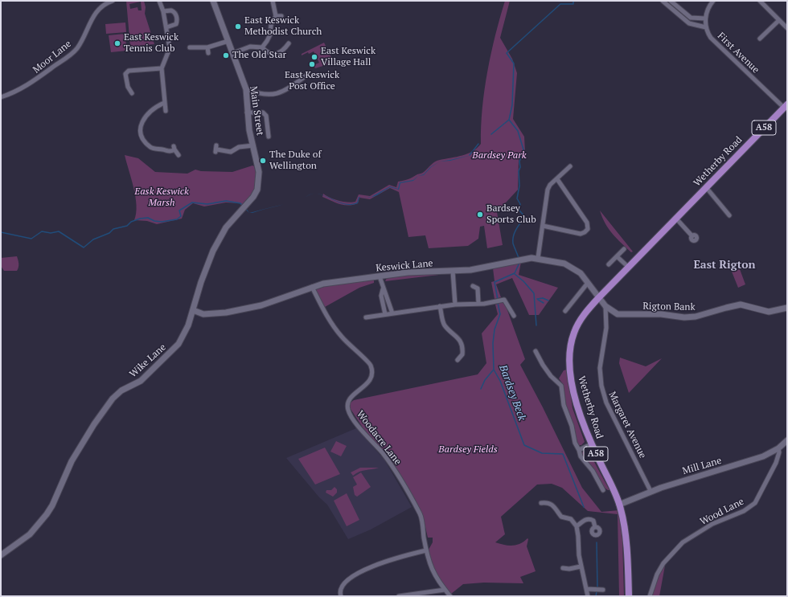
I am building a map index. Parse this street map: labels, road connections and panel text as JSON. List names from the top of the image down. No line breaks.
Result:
{"streets":{"main road":["A58","Wetherby Road"],"street":["First Avenue","Moor Lane","Main Street","Keswick Lane","Rigton Bank","Wike Lane","Margaret Avenue","Woodacre Lane","Mill Lane","Wood Lane"]},"crossings":[["First Avenue","Wetherby Road"],["Main Street","Wike Lane"],["Wetherby Road","Keswick Lane"],["Wetherby Road","Rigton Bank"],["Wetherby Road","Mill Lane"],["Keswick Lane","Rigton Bank"],["Keswick Lane","Wike Lane"],["Keswick Lane","Woodacre Lane"],["Rigton Bank","Margaret Avenue"],["Margaret Avenue","Mill Lane"],["Mill Lane","Wood Lane"]],"districts":["East Rigton"],"water":["Bardsey Beck"],"parks":["Bardsey Park","Eask Keswick Marsh","Bardsey Fields"],"places":["East Keswick Methodist Church","East Keswick Tennis Club","The Old Star","East Keswick Village Hall","East Keswick Post Office","The Duke of Wellington","Bardsey Sports Club"]}
